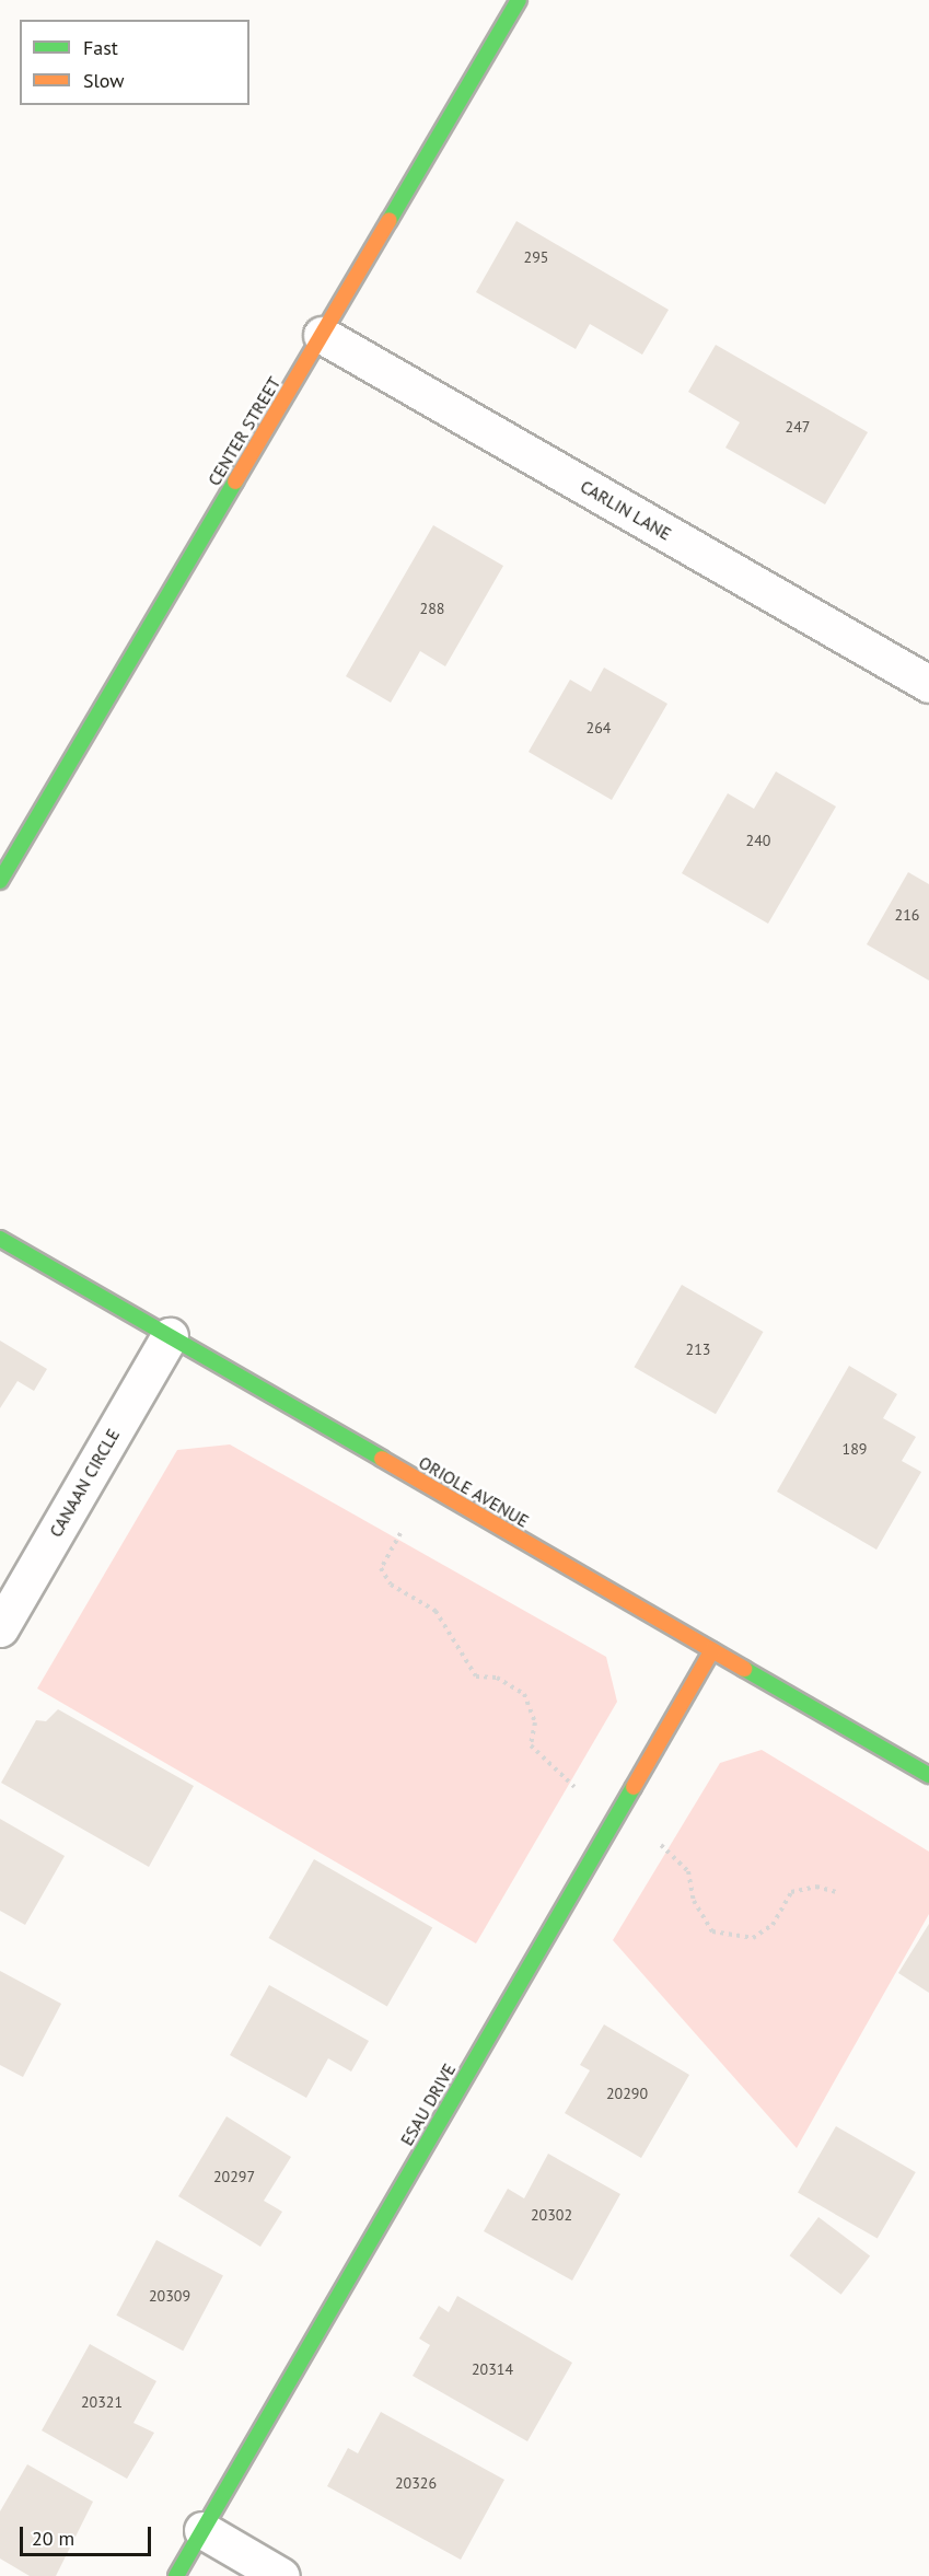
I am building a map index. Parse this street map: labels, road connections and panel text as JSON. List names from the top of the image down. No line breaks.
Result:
{"streets":{"street":["CENTER STREET","CARLIN LANE","CANAAN CIRCLE","ORIOLE AVENUE","ESAU DRIVE"]},"crossings":[["CENTER STREET","CARLIN LANE"],["CANAAN CIRCLE","ORIOLE AVENUE"],["ORIOLE AVENUE","ESAU DRIVE"]],"house_numbers":["295","247","288","264","240","216","213","189","20290","20297","20302","20309","20314","20321","20326"],"legend":["Fast","Slow"],"scale_bar":"20 m"}
